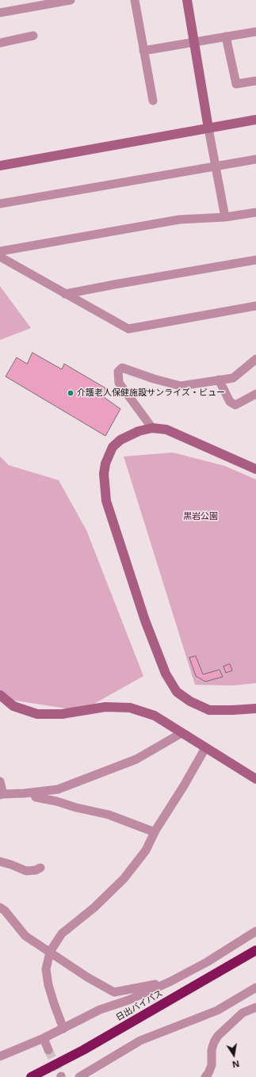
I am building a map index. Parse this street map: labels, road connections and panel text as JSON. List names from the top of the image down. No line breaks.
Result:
{"streets":{"highway":["日出バイパス"]},"parks":["黒岩公園"],"places":["介護老人保健施設サンライズ・ビュー"],"north":"bottom"}
